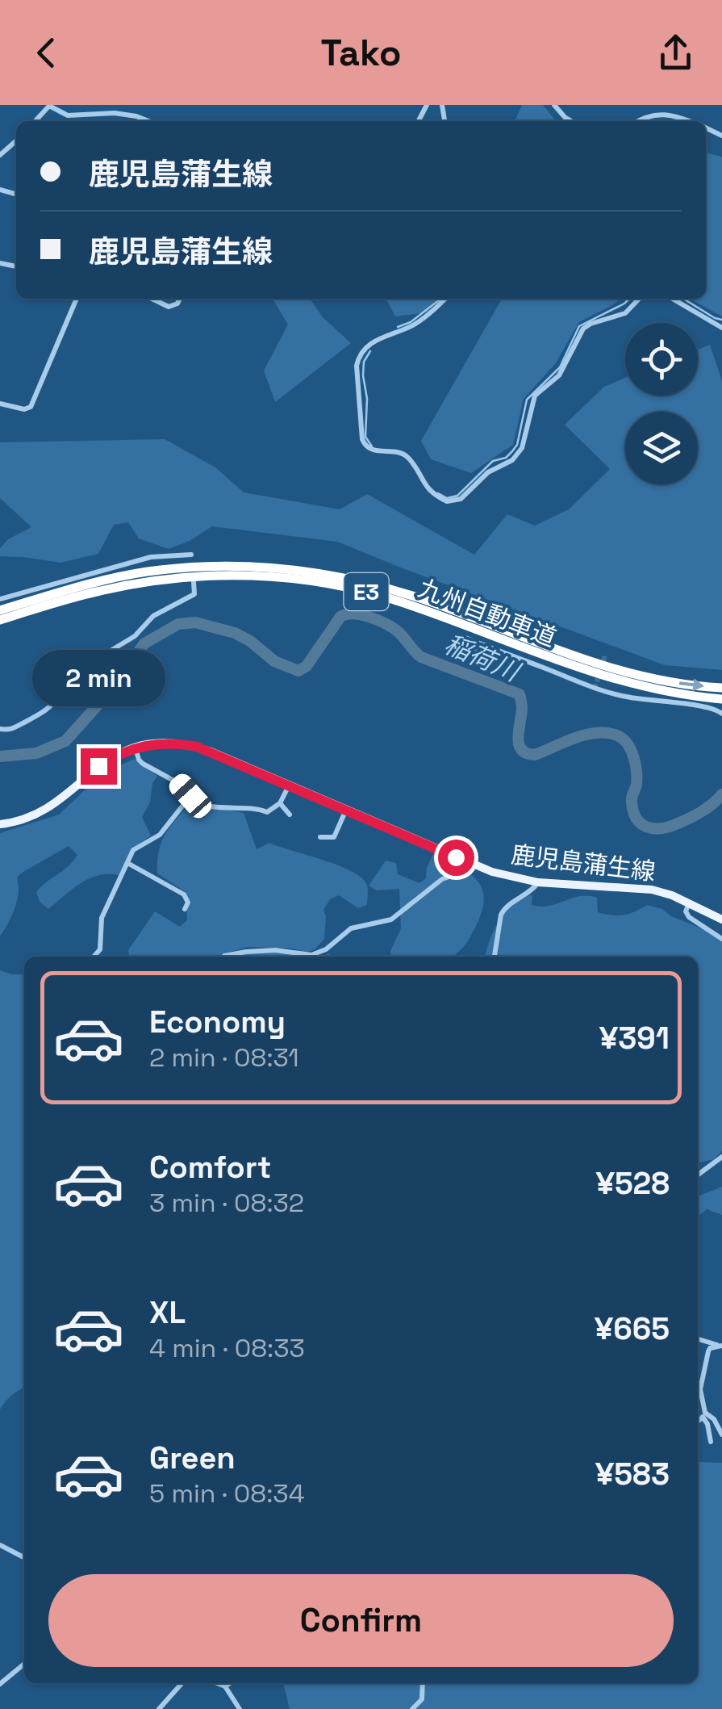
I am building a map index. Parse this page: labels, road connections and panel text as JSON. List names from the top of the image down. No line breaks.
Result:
{"streets":{"highway":["E3","九州自動車道"],"main road":["鹿児島蒲生線"]},"water":["稲荷川"],"page":{"header":"Tako","banner":["鹿児島蒲生線","鹿児島蒲生線"],"bubble":"2 min","list":[{"name":"Economy","note":"2 min · 08:31","value":"¥391"},{"name":"Comfort","note":"3 min · 08:32","value":"¥528"},{"name":"XL","note":"4 min · 08:33","value":"¥665"},{"name":"Green","note":"5 min · 08:34","value":"¥583"}],"buttons":"Confirm"}}
